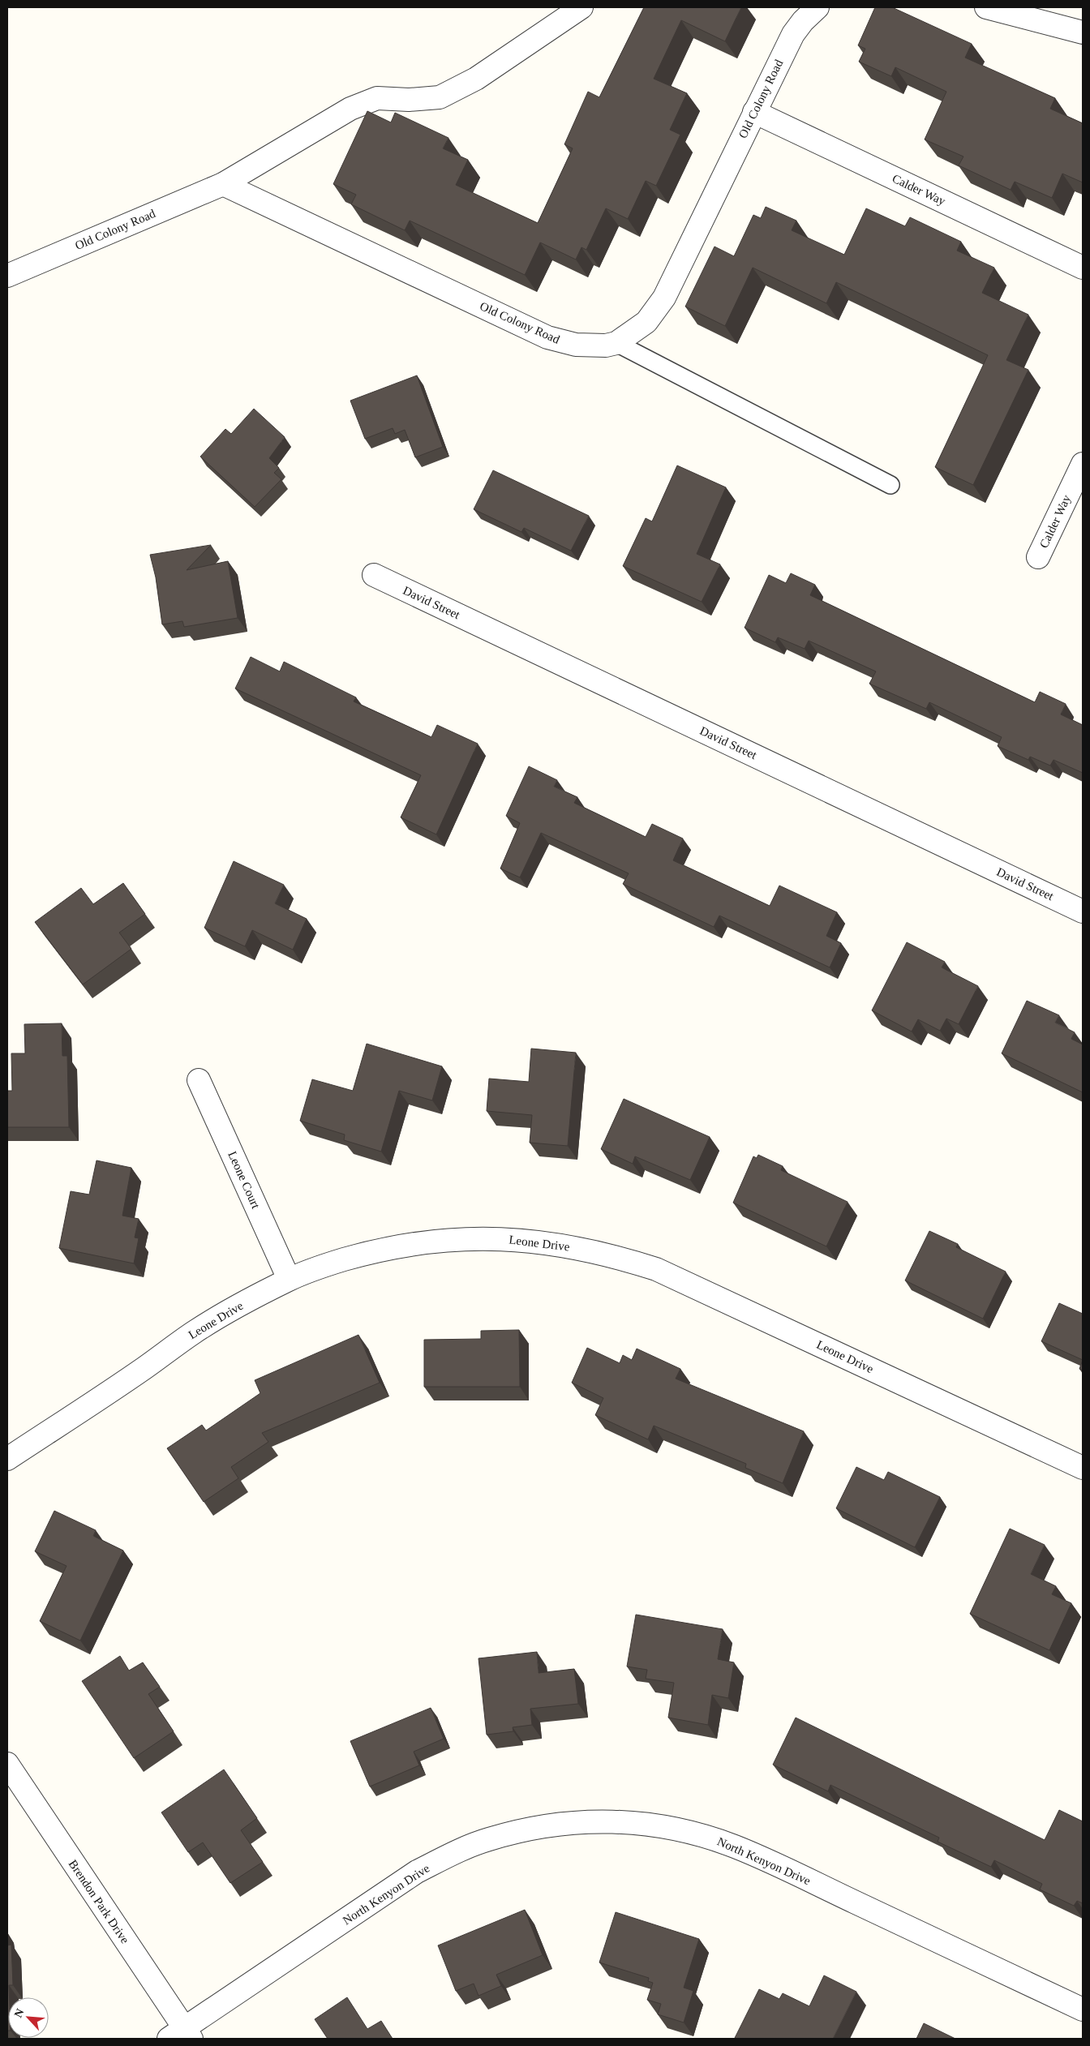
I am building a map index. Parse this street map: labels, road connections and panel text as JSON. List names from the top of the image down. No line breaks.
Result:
{"streets":{"street":["Old Colony Road","Calder Way","David Street","Leone Court","Leone Drive","North Kenyon Drive","Brendon Park Drive"]},"crossings":[["Old Colony Road","Calder Way"],["Leone Court","Leone Drive"],["North Kenyon Drive","Brendon Park Drive"]],"north":"top left"}
